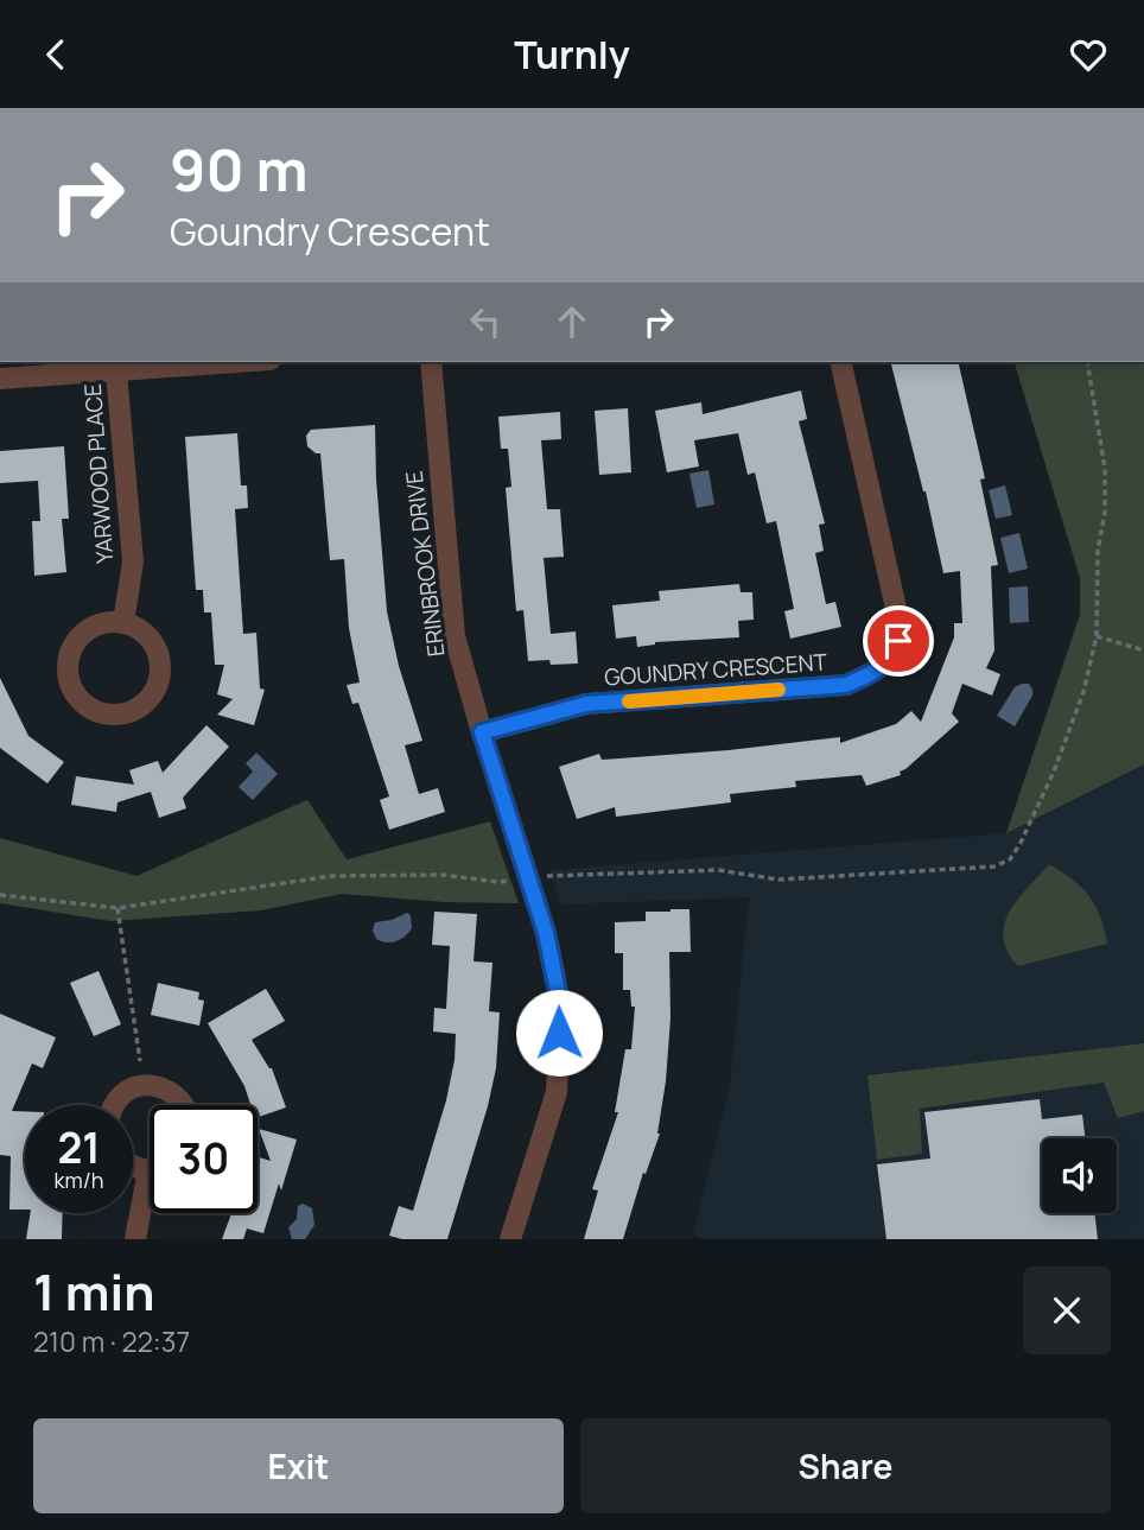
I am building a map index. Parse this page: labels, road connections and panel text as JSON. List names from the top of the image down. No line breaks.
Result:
{"streets":{"street":["YARWOOD PLACE","ERINBROOK DRIVE","GOUNDRY CRESCENT"]},"crossings":[["ERINBROOK DRIVE","GOUNDRY CRESCENT"]],"page":{"header":"Turnly","turn":["90 m","Goundry Crescent"],"speed":"21 km/h","limit":"30","heading":["1 min","210 m · 22:37"],"buttons":["Exit","Share"]}}
